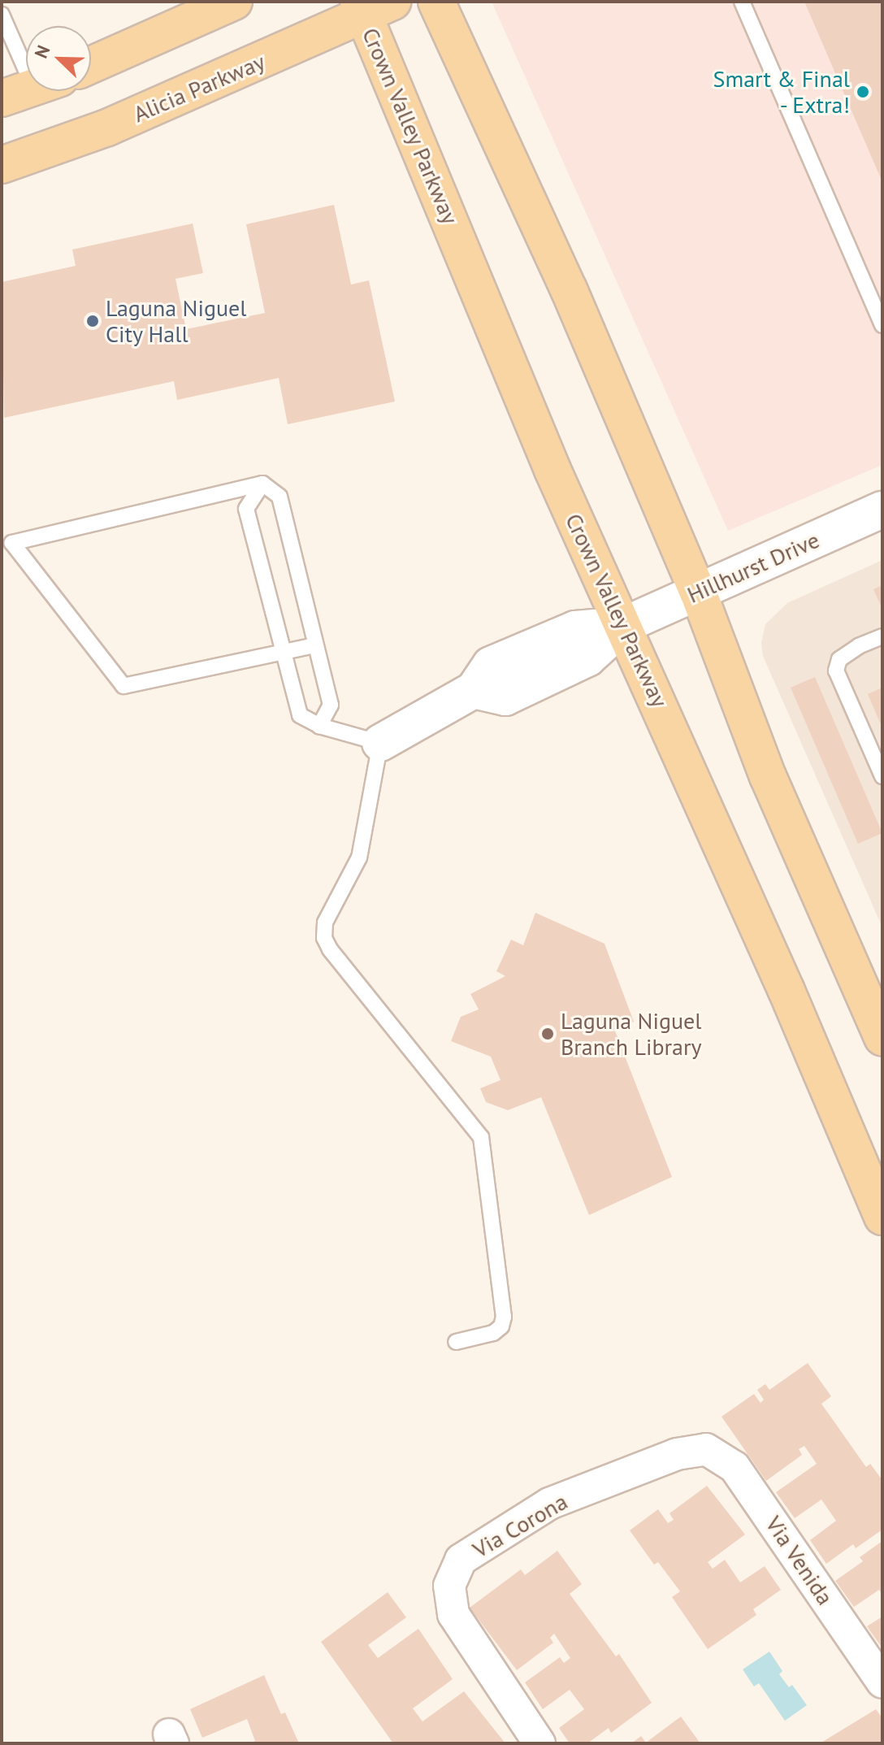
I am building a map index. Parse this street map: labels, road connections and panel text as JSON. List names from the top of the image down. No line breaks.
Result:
{"streets":{"main road":["Alicia Parkway","Crown Valley Parkway"],"street":["Hillhurst Drive","Via Corona","Via Venida"]},"crossings":[["Alicia Parkway","Crown Valley Parkway"],["Crown Valley Parkway","Hillhurst Drive"],["Via Corona","Via Venida"]],"places":["Smart & Final - Extra!","Laguna Niguel City Hall","Laguna Niguel Branch Library"],"north":"top left"}
